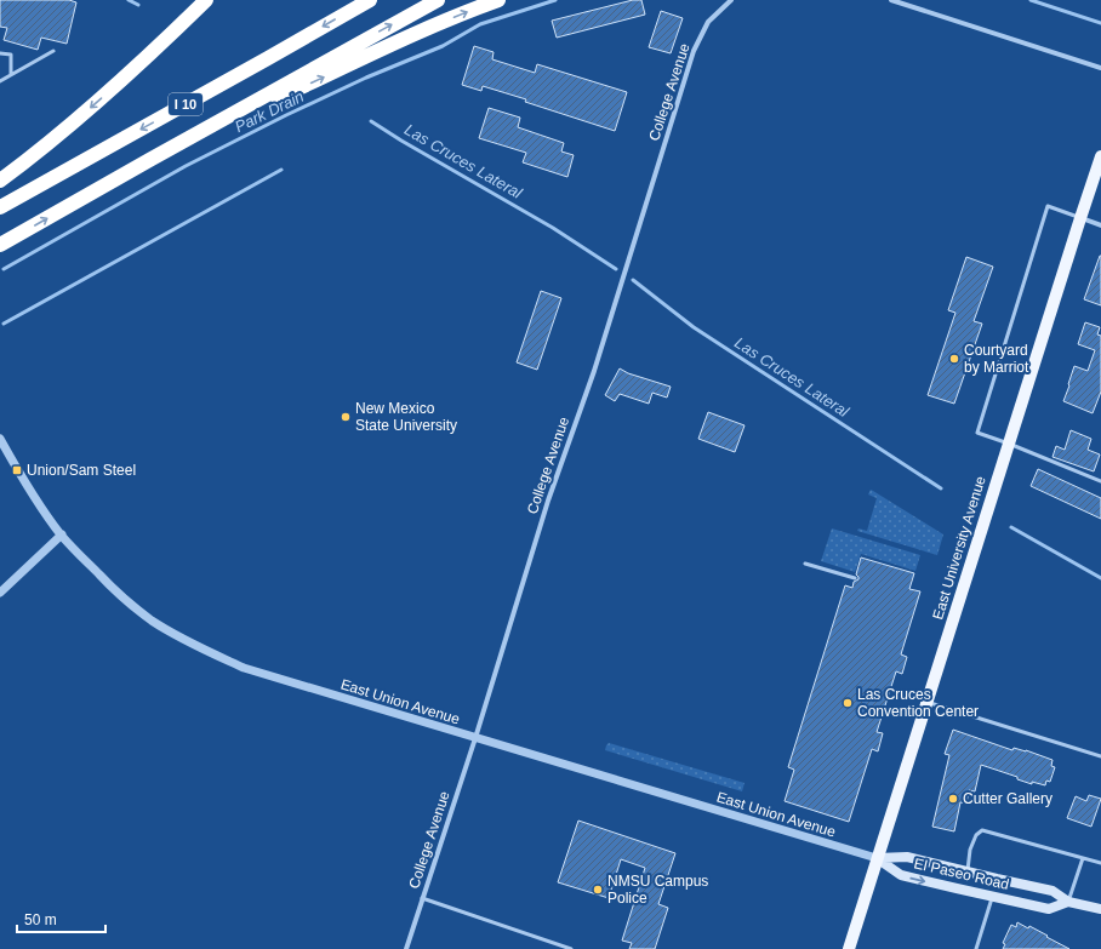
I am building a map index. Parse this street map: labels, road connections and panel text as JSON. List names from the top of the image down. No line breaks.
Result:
{"streets":{"highway":["I 10"],"main road":["East University Avenue","El Paseo Road"],"street":["College Avenue","East Union Avenue"]},"crossings":[["College Avenue","East Union Avenue"],["East University Avenue","East Union Avenue"],["East University Avenue","El Paseo Road"],["East Union Avenue","El Paseo Road"]],"water":["Park Drain","Las Cruces Lateral"],"places":{"other":["Courtyard by Marriot","New Mexico State University","Las Cruces Convention Center","Cutter Gallery","NMSU Campus Police"],"transit":["Union/Sam Steel"]},"scale_bar":"50 m"}
